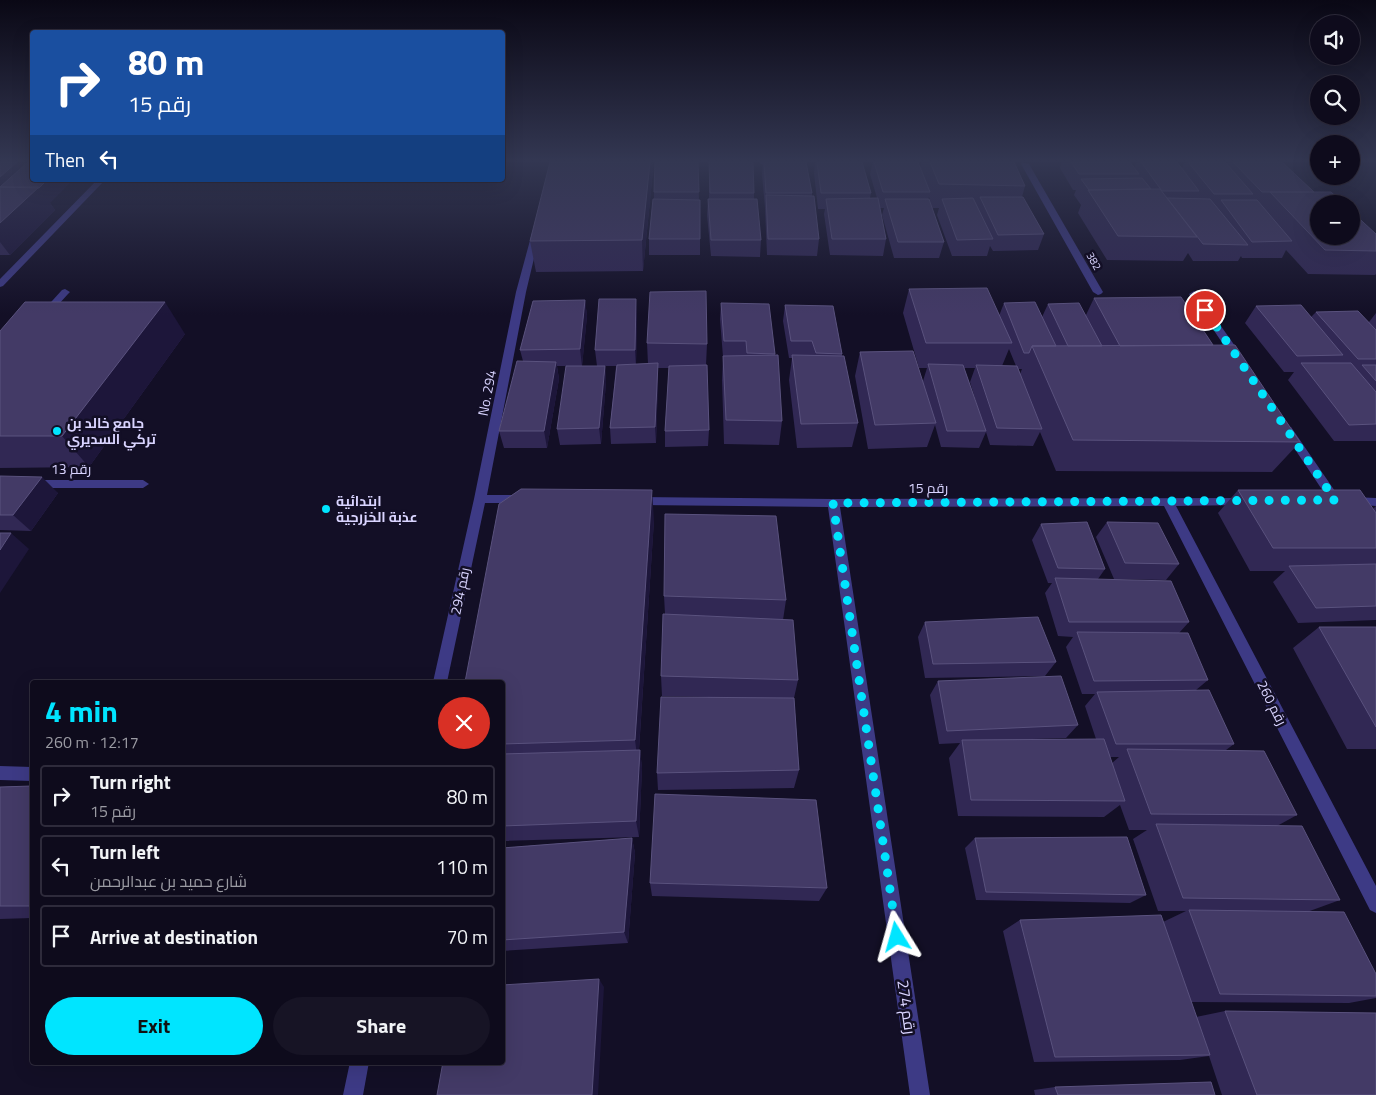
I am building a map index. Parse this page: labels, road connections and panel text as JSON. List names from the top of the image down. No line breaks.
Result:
{"streets":{"street":["382","No. 294","رقم 13","رقم 15","رقم 294","رقم 260","رقم 274"]},"crossings":[["No. 294","رقم 294"],["رقم 15","رقم 260"],["رقم 15","رقم 274"]],"places":["جامع خالد بن تركي السديري","ابتدائية عذبة الخزرجية"],"page":{"map_buttons":["+","−"],"turn":["80 m","رقم 15"],"then":"Then","heading":["4 min","260 m · 12:17"],"list":[{"name":"Turn right","note":"رقم 15","value":"80 m"},{"name":"Turn left","note":"شارع حميد بن عبدالرحمن","value":"110 m"},{"name":"Arrive at destination","value":"70 m"}],"buttons":["Exit","Share"]}}
